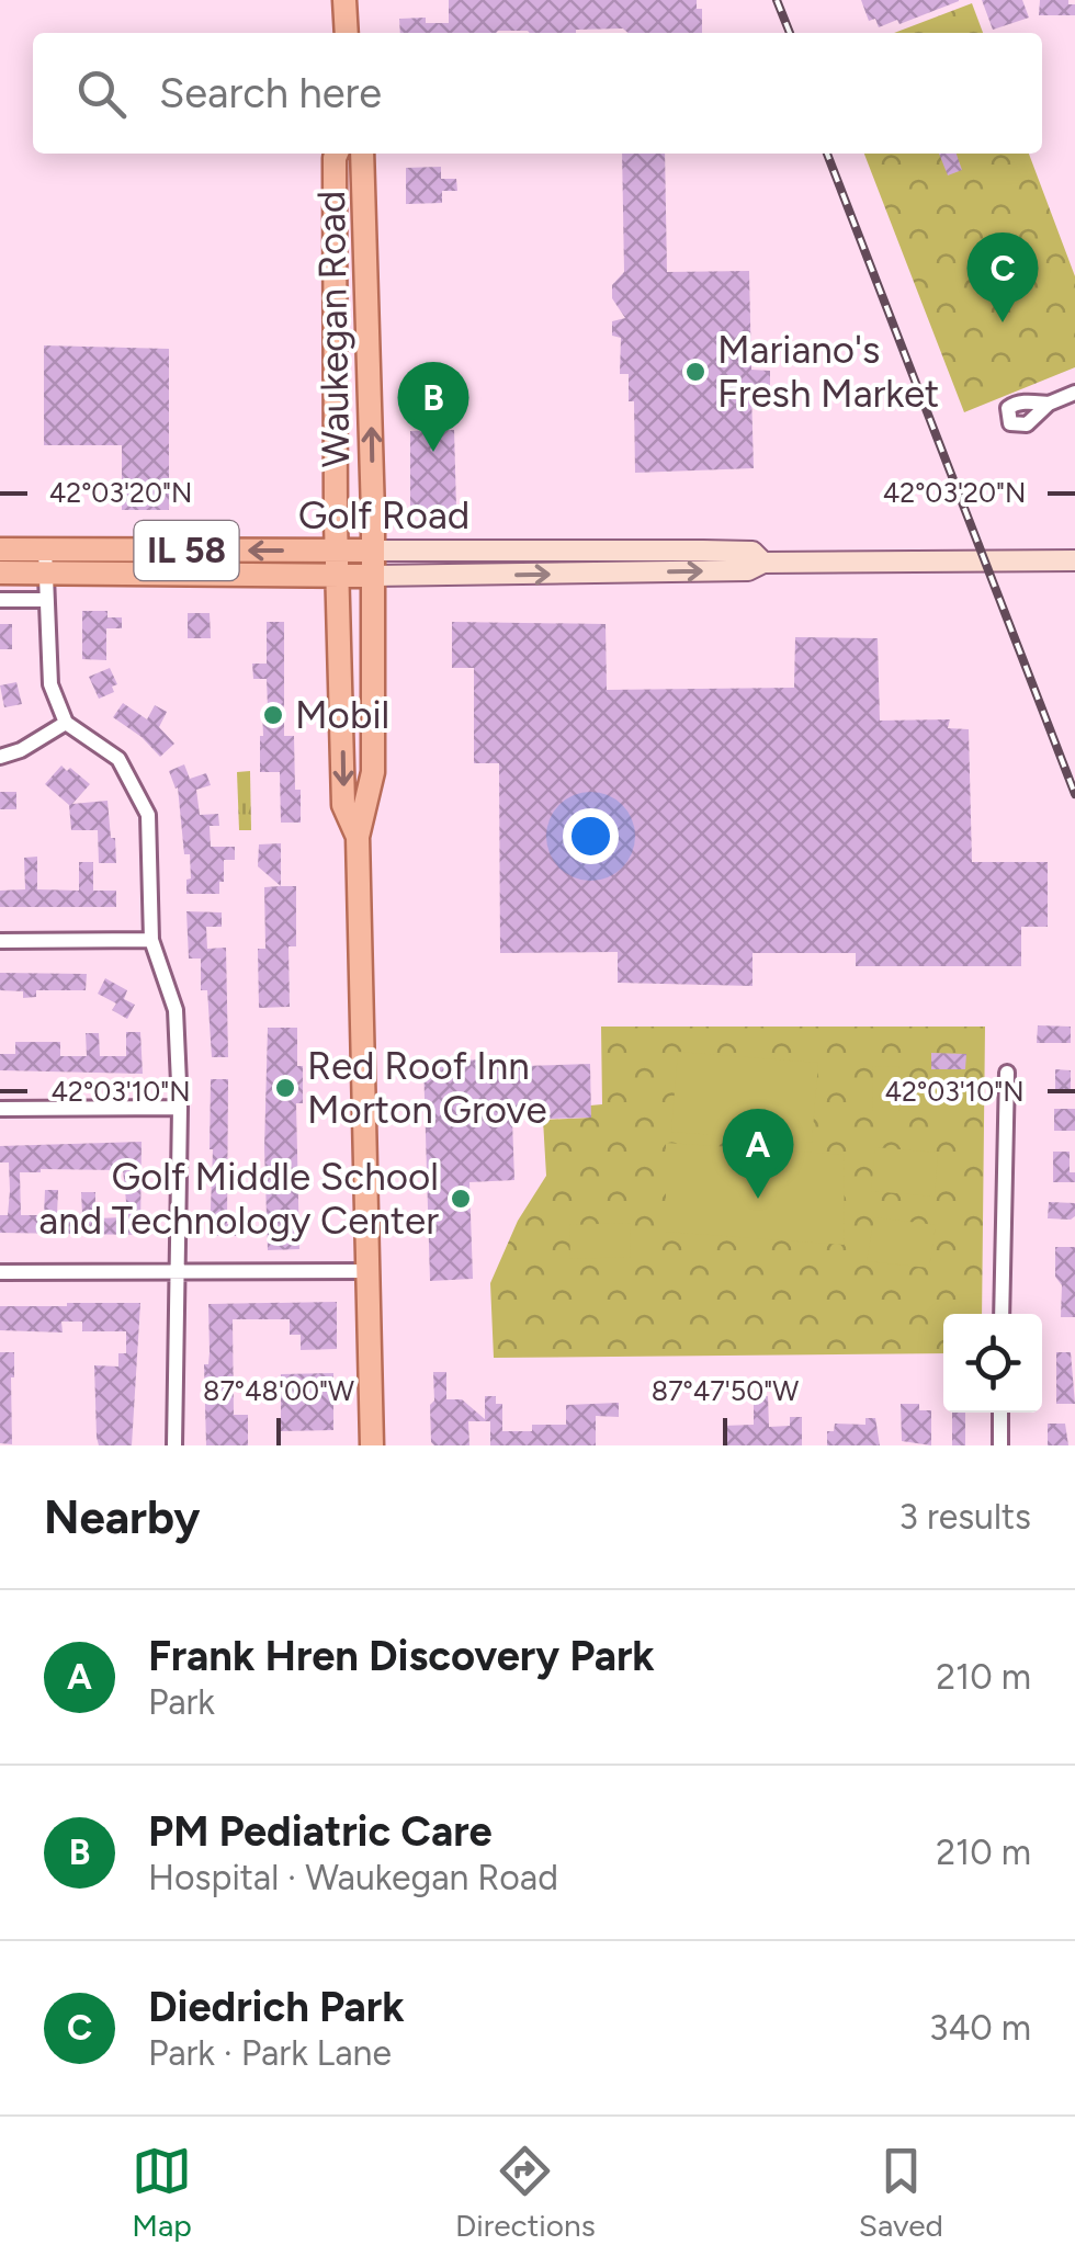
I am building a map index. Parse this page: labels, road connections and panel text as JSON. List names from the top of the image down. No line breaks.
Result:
{"streets":{"main road":["Waukegan Road","Golf Road","IL 58"]},"crossings":[["Waukegan Road","Golf Road"]],"places":["Mariano's Fresh Market","Mobil","Red Roof Inn Morton Grove","Golf Middle School and Technology Center"],"page":{"search":"Search here","pins":["C","B","A"],"heading":["Nearby","3 results"],"list":[{"mark":"A","name":"Frank Hren Discovery Park","note":"Park","value":"210 m"},{"mark":"B","name":"PM Pediatric Care","note":"Hospital · Waukegan Road","value":"210 m"},{"mark":"C","name":"Diedrich Park","note":"Park · Park Lane","value":"340 m"}],"nav":["Map","Directions","Saved"]},"coordinates":["42°03'20\"N","42°03'10\"N","87°48'00\"W","87°47'50\"W"]}
